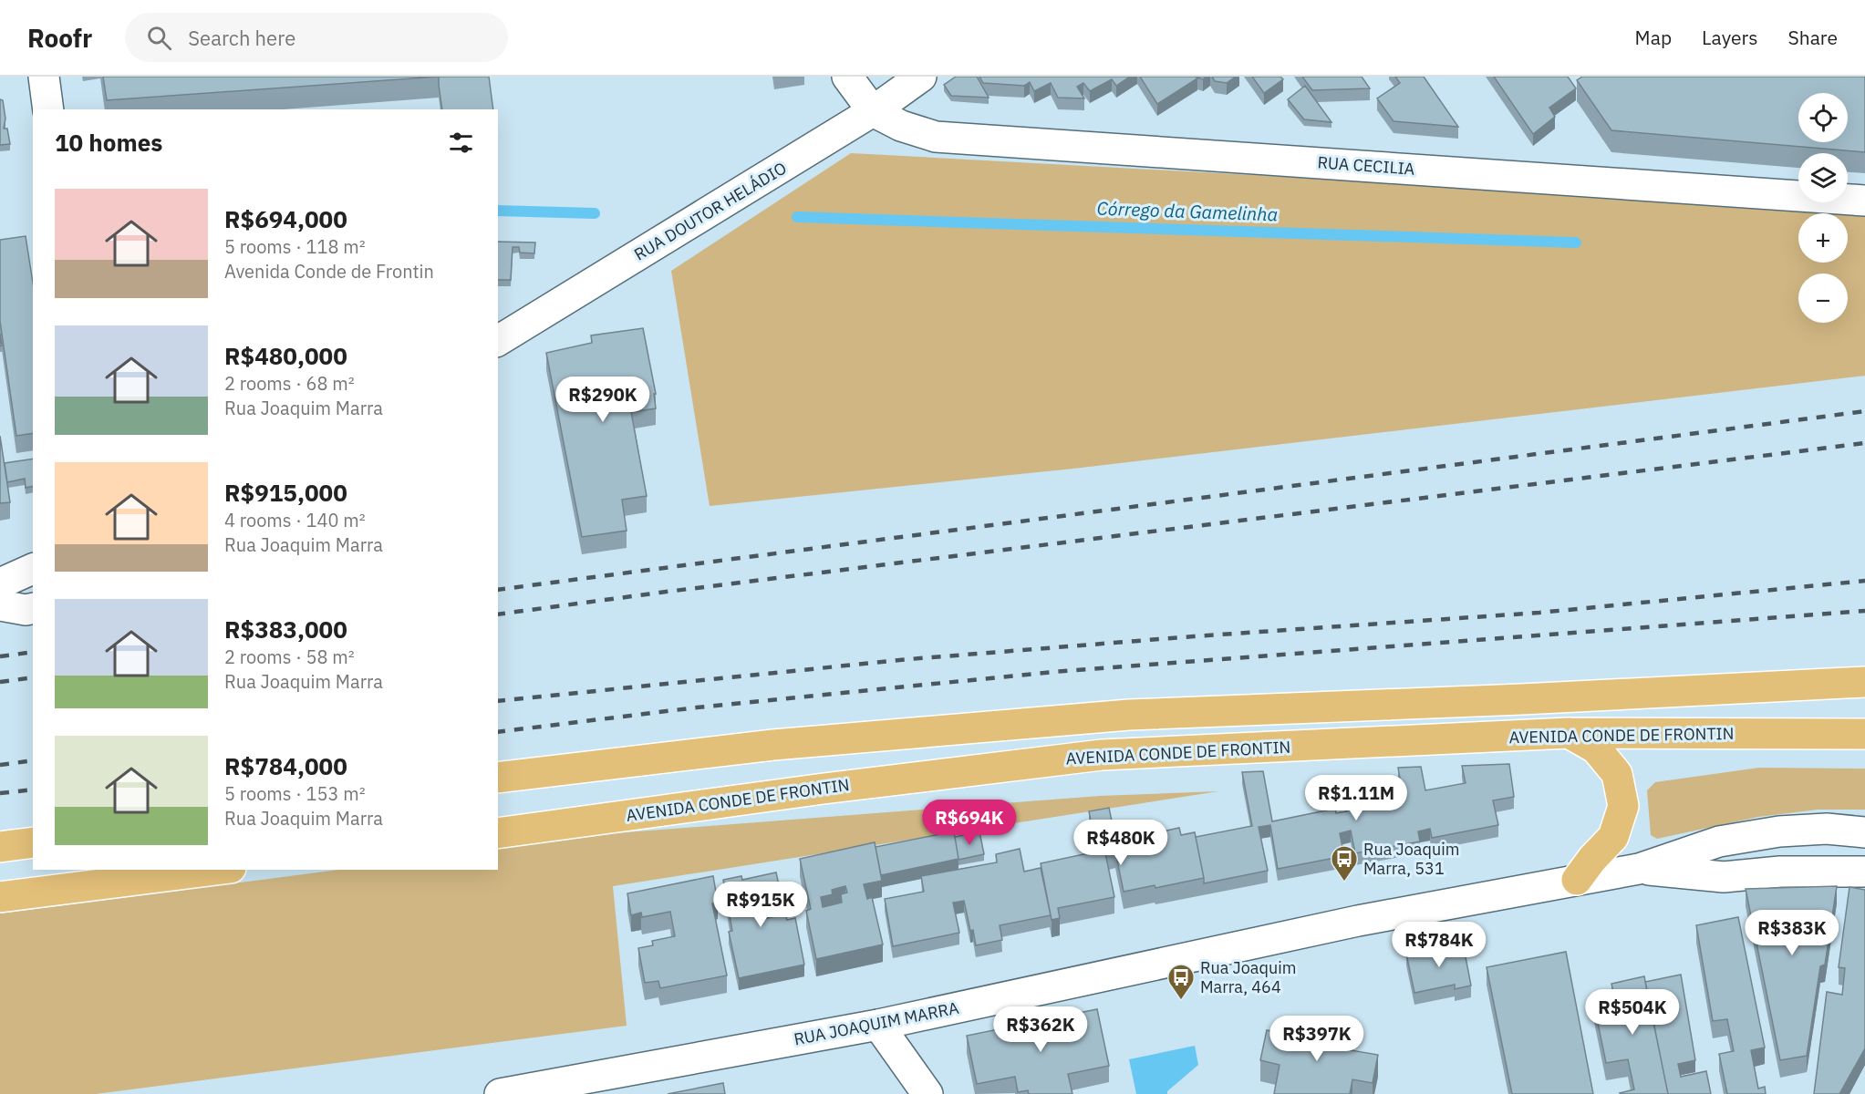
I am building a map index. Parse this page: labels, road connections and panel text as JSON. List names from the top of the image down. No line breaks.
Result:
{"streets":{"highway":["AVENIDA CONDE DE FRONTIN"],"street":["RUA CECILIA","RUA DOUTOR HELÁDIO","RUA JOAQUIM MARRA"]},"crossings":[["RUA CECILIA","RUA DOUTOR HELÁDIO"]],"water":["Córrego da Gamelinha"],"places":{"bus stop":["Rua Joaquim Marra, 531","Rua Joaquim Marra, 464"]},"page":{"header":"Roofr","search":"Search here","nav":["Map","Layers","Share"],"map_buttons":["+","−"],"heading":"10 homes","list":[{"name":"R$694,000","note":"5 rooms · 118 m² · Avenida Conde de Frontin"},{"name":"R$480,000","note":"2 rooms · 68 m² · Rua Joaquim Marra"},{"name":"R$915,000","note":"4 rooms · 140 m² · Rua Joaquim Marra"},{"name":"R$383,000","note":"2 rooms · 58 m² · Rua Joaquim Marra"},{"name":"R$784,000","note":"5 rooms · 153 m² · Rua Joaquim Marra"}],"price":["R$290K","R$1.11M","R$694K","R$480K","R$915K","R$383K","R$784K","R$504K","R$362K","R$397K"]}}
